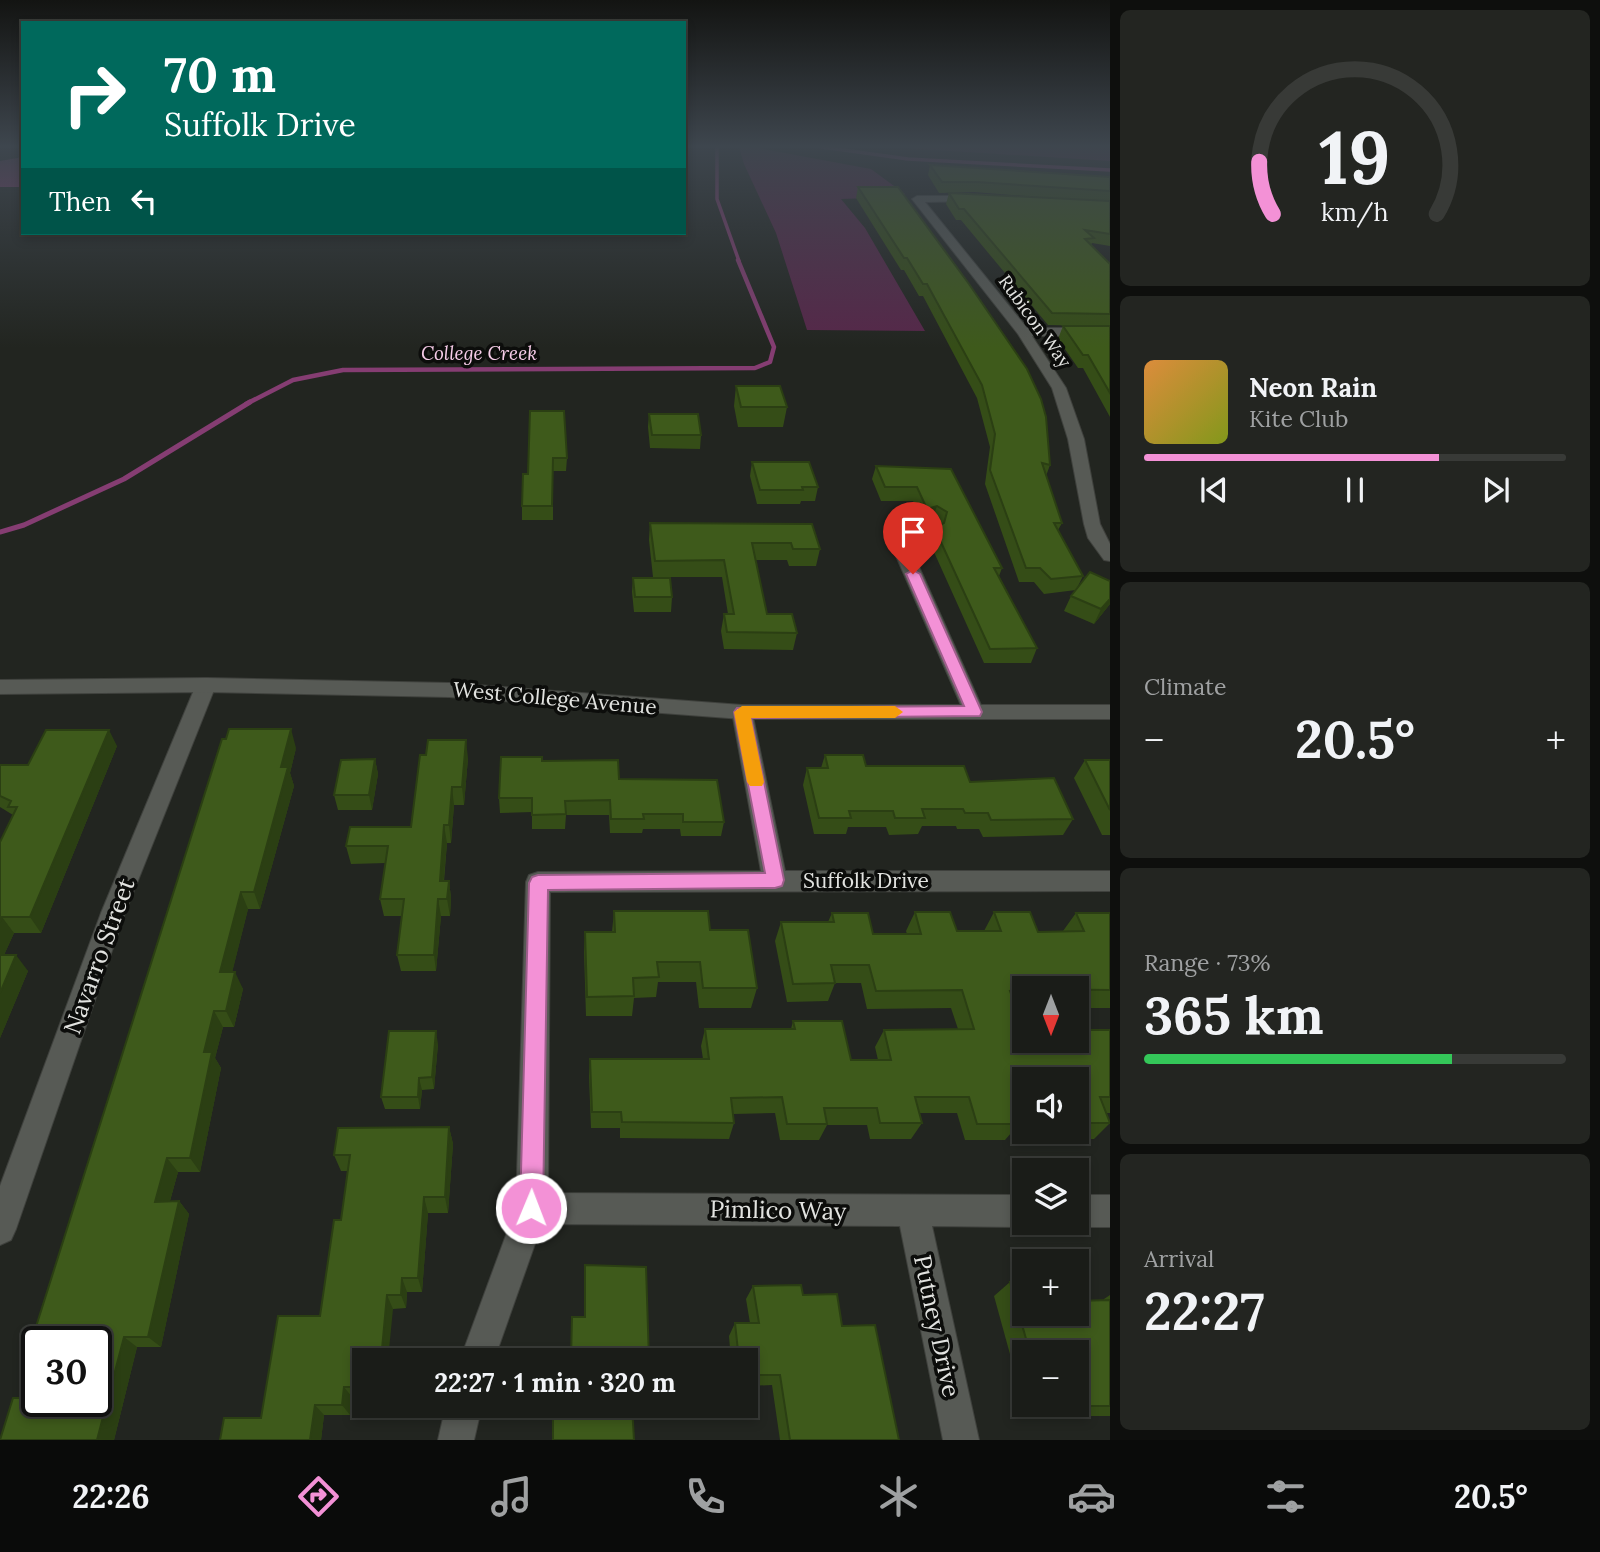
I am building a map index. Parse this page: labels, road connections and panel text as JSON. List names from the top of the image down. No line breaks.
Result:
{"streets":{"street":["Rubicon Way","West College Avenue","Suffolk Drive","Navarro Street","Pimlico Way","Putney Drive"]},"crossings":[["West College Avenue","Navarro Street"],["Suffolk Drive","Pimlico Way"],["Pimlico Way","Putney Drive"]],"water":["College Creek"],"north":"bottom","page":{"turn":["70 m","Suffolk Drive"],"then":"Then","song":["Neon Rain","Kite Club"],"tile":["Climate",["Range · 73%","365 km"],["Arrival","22:27"]],"heat":["−","20.5°","+"],"map_buttons":["+","−"],"limit":"30","trip":"22:27 · 1 min · 320 m","tabs":["22:26","20.5°"],"gauge":["19","km/h"]}}
